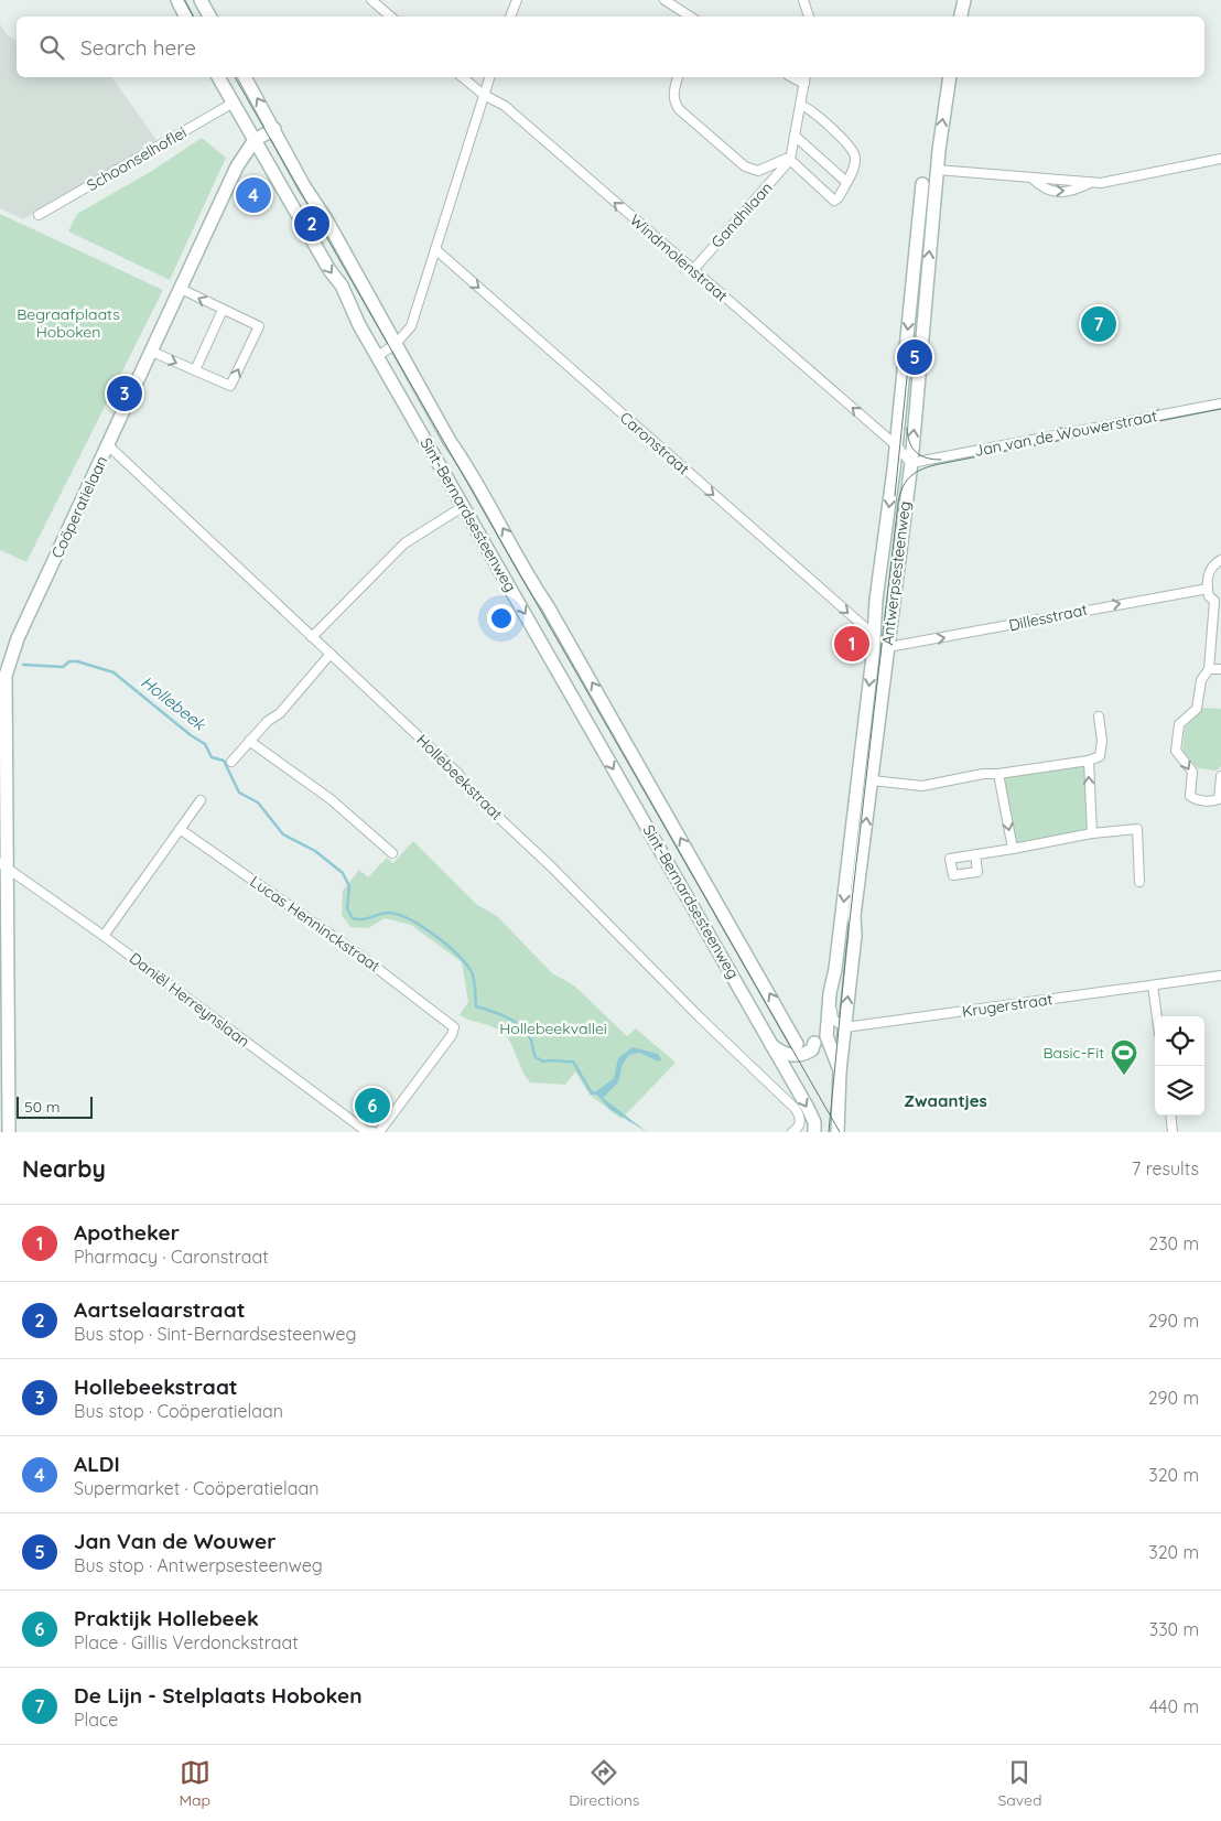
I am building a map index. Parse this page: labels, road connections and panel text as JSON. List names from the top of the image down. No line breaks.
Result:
{"streets":{"street":["Schoonselhoflei","Gandhilaan","Windmolenstraat","Jan van de Wouwerstraat","Caronstraat","Coöperatielaan","Sint-Bernardsesteenweg","Antwerpsesteenweg","Dillesstraat","Hollebeekstraat","Lucas Henninckstraat","Daniël Herreynslaan","Krugerstraat"]},"crossings":[["Schoonselhoflei","Sint-Bernardsesteenweg"],["Gandhilaan","Windmolenstraat"],["Windmolenstraat","Jan van de Wouwerstraat"],["Windmolenstraat","Antwerpsesteenweg"],["Jan van de Wouwerstraat","Antwerpsesteenweg"],["Caronstraat","Antwerpsesteenweg"],["Coöperatielaan","Sint-Bernardsesteenweg"],["Coöperatielaan","Hollebeekstraat"],["Sint-Bernardsesteenweg","Krugerstraat"],["Antwerpsesteenweg","Dillesstraat"],["Antwerpsesteenweg","Krugerstraat"]],"one_way":["Windmolenstraat","Caronstraat","Dillesstraat"],"districts":["Zwaantjes"],"water":["Hollebeek"],"parks":["Begraafplaats Hoboken","Hollebeekvallei"],"places":{"sports":["Basic-Fit"]},"scale_bar":"50 m","page":{"search":"Search here","pins":["4","2","7","5","3","1","6"],"scale":"50 m","heading":["Nearby","7 results"],"list":[{"mark":"1","name":"Apotheker","note":"Pharmacy · Caronstraat","value":"230 m"},{"mark":"2","name":"Aartselaarstraat","note":"Bus stop · Sint-Bernardsesteenweg","value":"290 m"},{"mark":"3","name":"Hollebeekstraat","note":"Bus stop · Coöperatielaan","value":"290 m"},{"mark":"4","name":"ALDI","note":"Supermarket · Coöperatielaan","value":"320 m"},{"mark":"5","name":"Jan Van de Wouwer","note":"Bus stop · Antwerpsesteenweg","value":"320 m"},{"mark":"6","name":"Praktijk Hollebeek","note":"Place · Gillis Verdonckstraat","value":"330 m"},{"mark":"7","name":"De Lijn - Stelplaats Hoboken","note":"Place","value":"440 m"}],"nav":["Map","Directions","Saved"]}}
